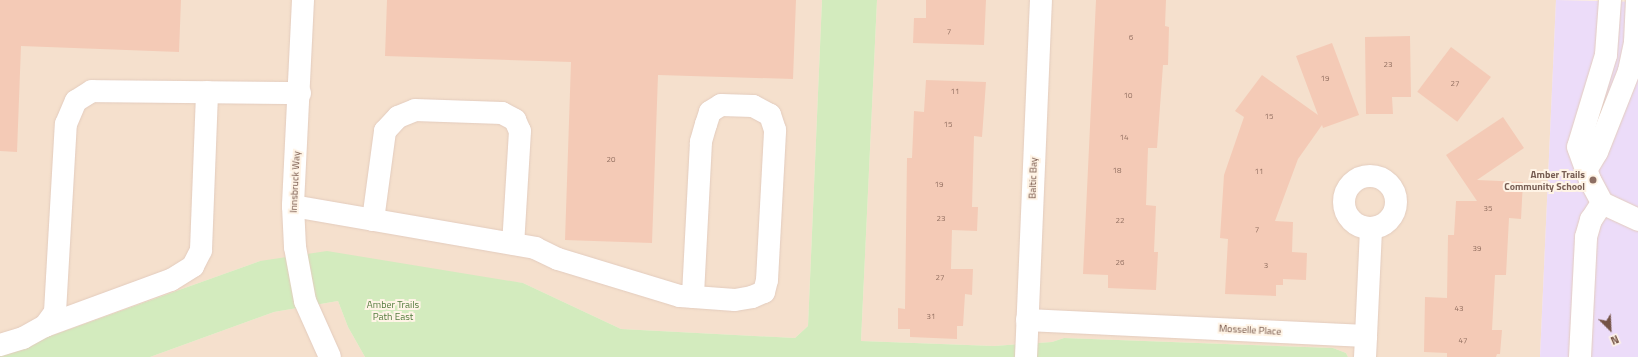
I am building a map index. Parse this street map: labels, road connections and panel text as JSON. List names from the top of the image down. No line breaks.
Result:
{"streets":{"street":["Baltic Bay","Innsbruck Way","Mosselle Place"]},"crossings":[["Baltic Bay","Mosselle Place"]],"parks":["Amber Trails Path East"],"places":["Amber Trails Community School"],"house_numbers":["7","6","23","19","27","11","10","15","15","14","20","18","11","19","35","23","22","7","39","26","3","27","43","31","47"],"north":"bottom right"}
